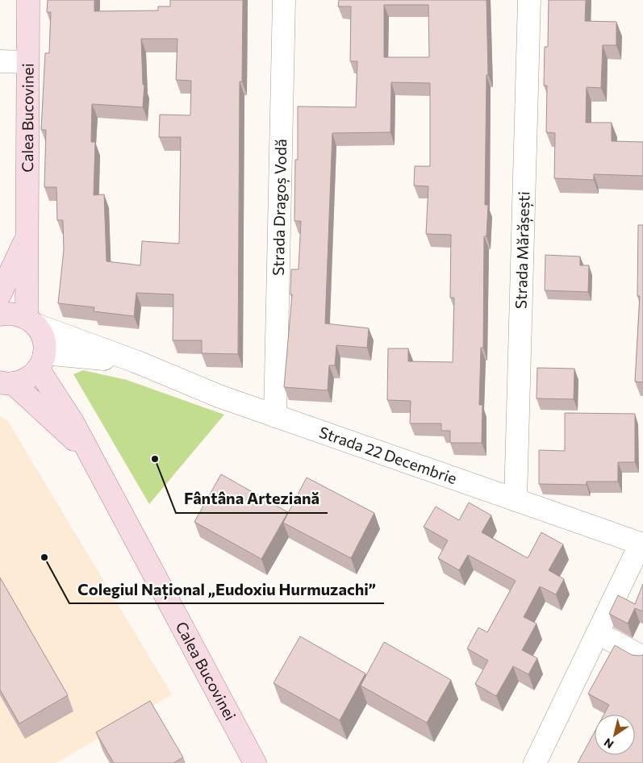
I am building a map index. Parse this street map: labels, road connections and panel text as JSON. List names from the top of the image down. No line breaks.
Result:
{"streets":{"main road":["Calea Bucovinei"],"street":["Strada Dragoș Vodă","Strada Mărășești","Strada 22 Decembrie"]},"crossings":[["Calea Bucovinei","Strada 22 Decembrie"],["Strada Dragoș Vodă","Strada 22 Decembrie"],["Strada Mărășești","Strada 22 Decembrie"]],"places":["Fântâna Arteziană","Colegiul Național „Eudoxiu Hurmuzachi”"],"north":"bottom left"}
